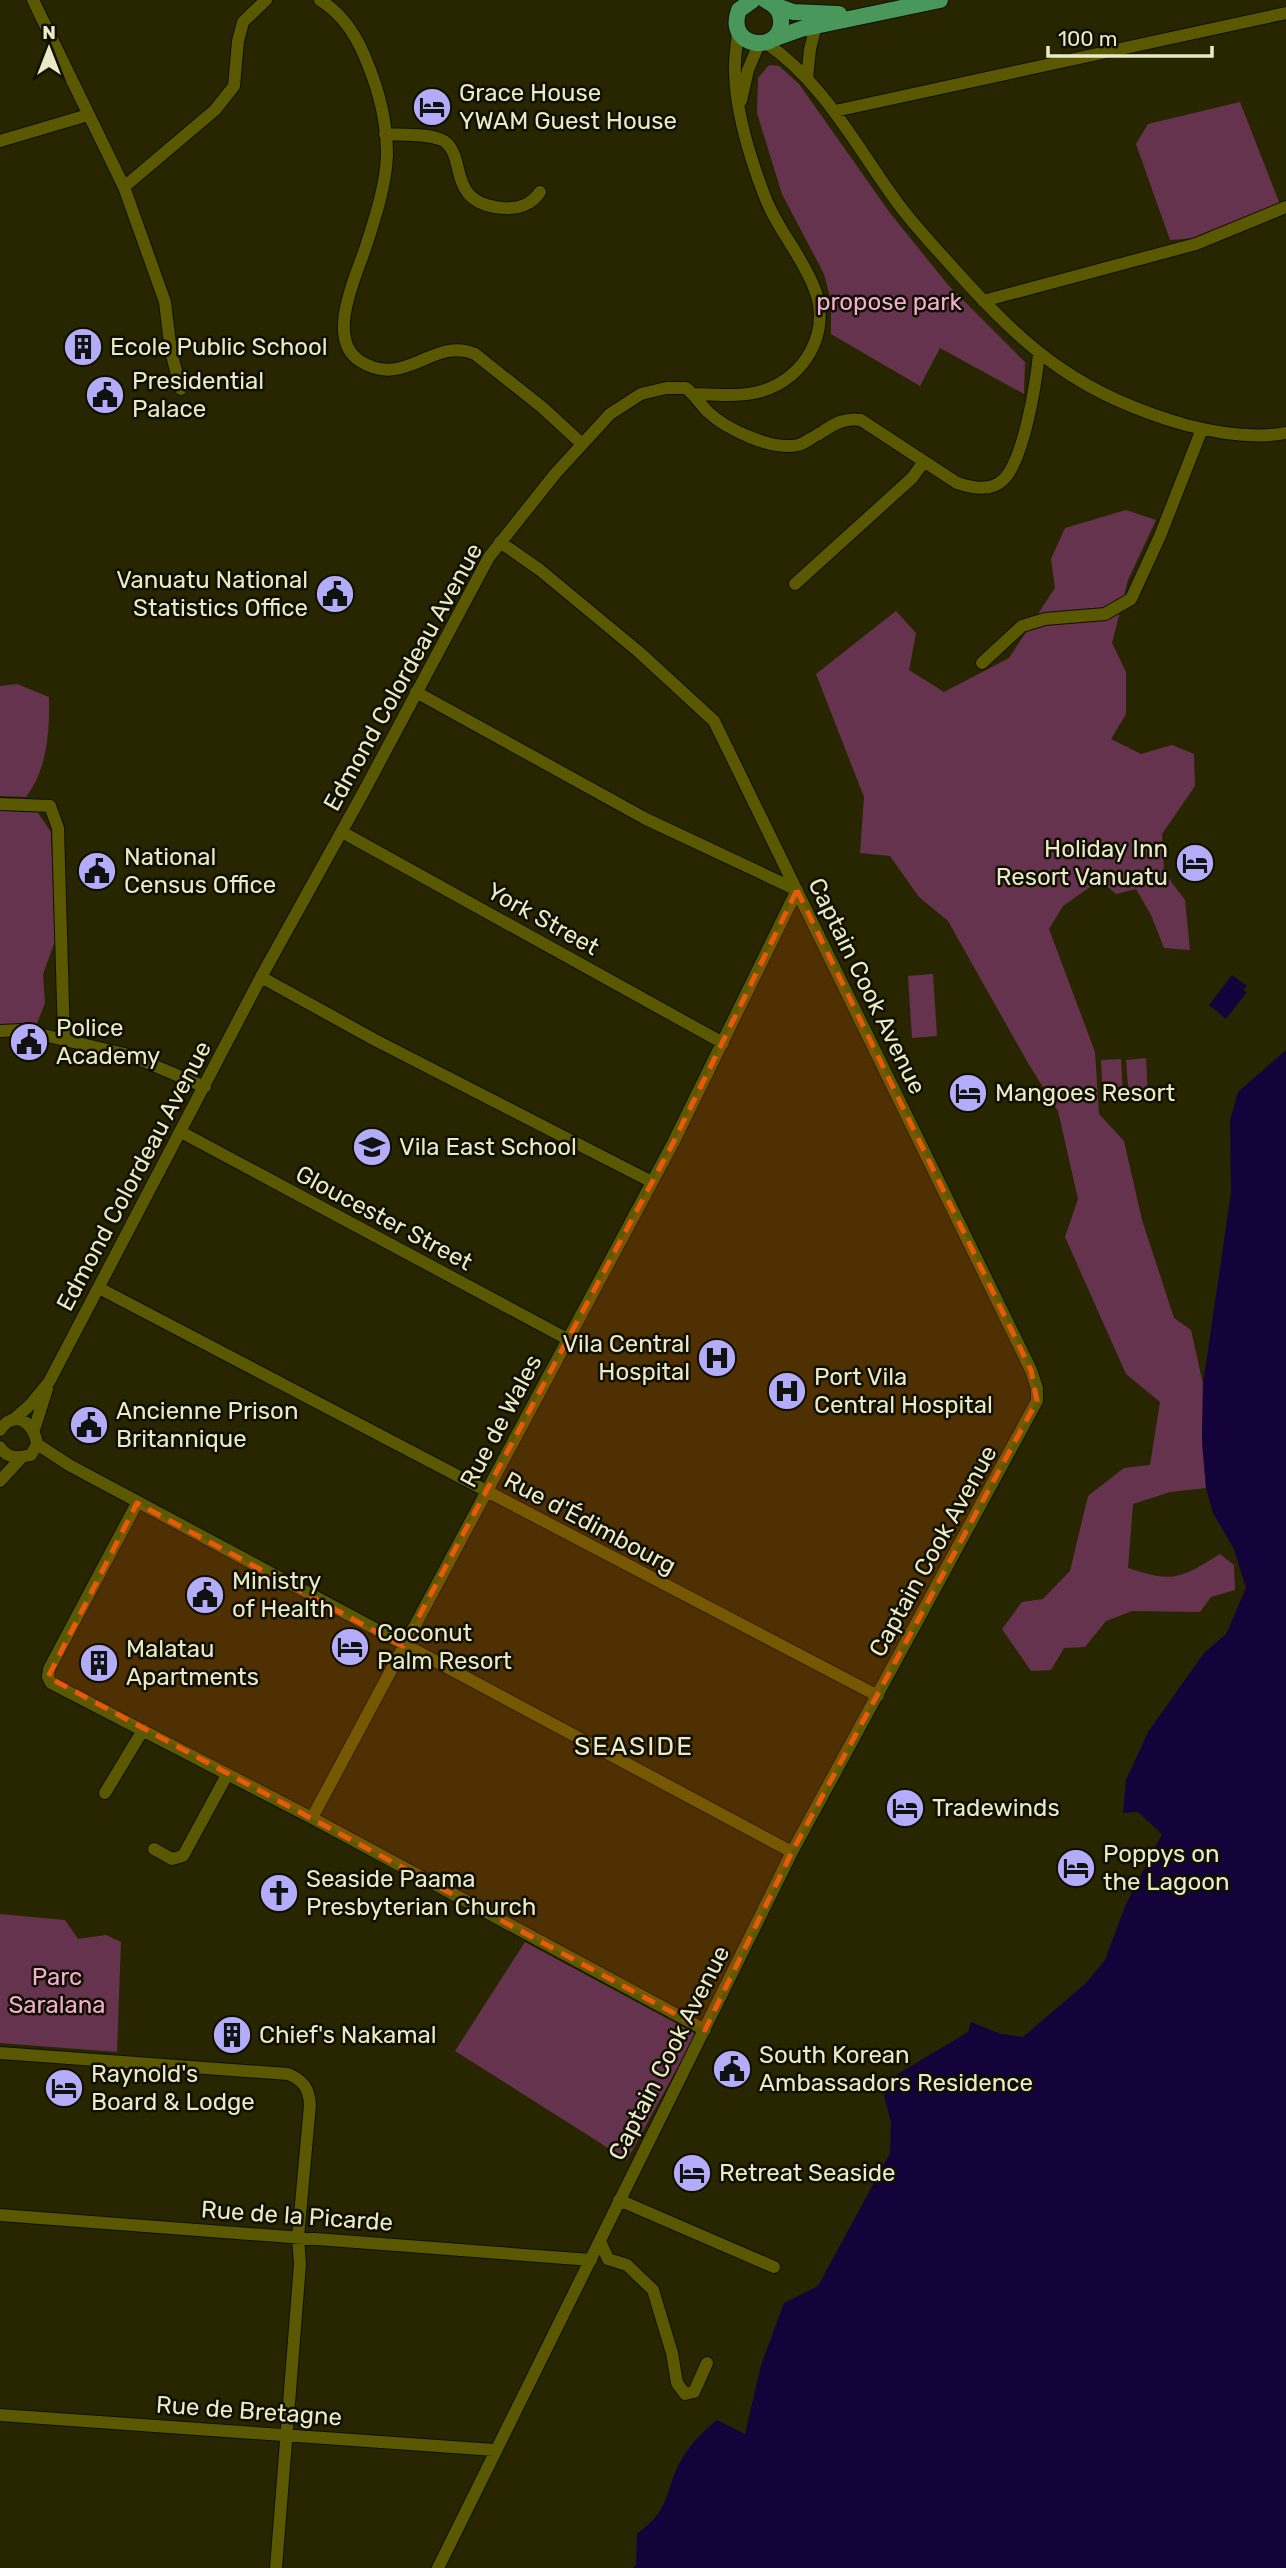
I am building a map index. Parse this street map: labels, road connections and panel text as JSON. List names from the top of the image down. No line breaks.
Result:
{"streets":{"street":["Edmond Colordeau Avenue","York Street","Captain Cook Avenue","Gloucester Street","Rue de Wales","Rue d'Édimbourg","Rue de la Picarde","Rue de Bretagne"]},"crossings":[["Edmond Colordeau Avenue","York Street"],["Edmond Colordeau Avenue","Captain Cook Avenue"],["Edmond Colordeau Avenue","Gloucester Street"],["Edmond Colordeau Avenue","Rue d'Édimbourg"],["York Street","Rue de Wales"],["Captain Cook Avenue","Rue de Wales"],["Captain Cook Avenue","Rue d'Édimbourg"],["Captain Cook Avenue","Rue de la Picarde"],["Captain Cook Avenue","Rue de Bretagne"],["Gloucester Street","Rue de Wales"],["Rue de Wales","Rue d'Édimbourg"]],"districts":["SEASIDE"],"parks":["propose park","Parc Saralana"],"places":{"hotel":["Grace House YWAM Guest House","Holiday Inn Resort Vanuatu","Mangoes Resort","Coconut Palm Resort","Tradewinds","Poppys on the Lagoon","Raynold's Board & Lodge","Retreat Seaside"],"building":["Ecole Public School","Malatau Apartments","Chief's Nakamal"],"public building":["Presidential Palace","Vanuatu National Statistics Office","National Census Office","Police Academy","Ancienne Prison Britannique","Ministry of Health","South Korean Ambassadors Residence"],"school or university":["Vila East School"],"hospital":["Vila Central Hospital","Port Vila Central Hospital"],"church":["Seaside Paama Presbyterian Church"]},"scale_bar":"100 m","north":"top"}
